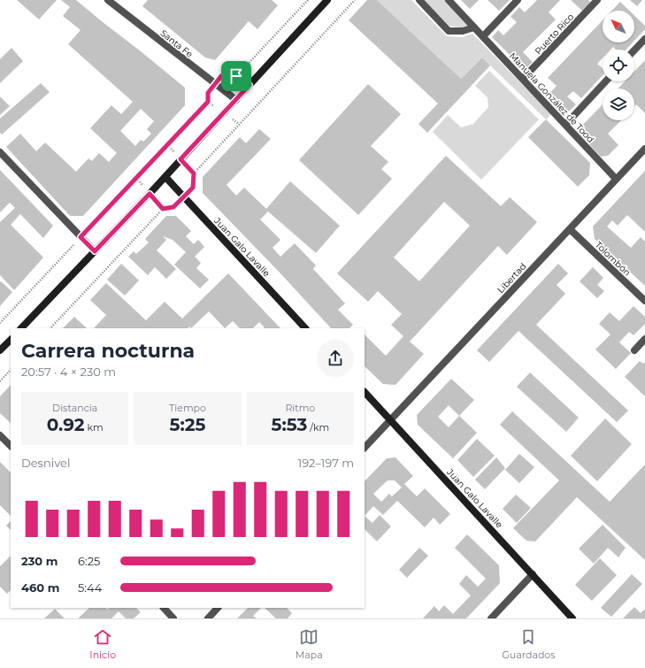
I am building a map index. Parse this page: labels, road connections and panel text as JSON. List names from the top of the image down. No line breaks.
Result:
{"streets":{"street":["Puerto Rico","Santa Fe","Manuela González de Tood","Juan Galo Lavalle","Tolombón","Libertad"]},"crossings":[["Puerto Rico","Manuela González de Tood"],["Manuela González de Tood","Libertad"],["Juan Galo Lavalle","Libertad"],["Tolombón","Libertad"]],"north":"top left","page":{"heading":["Carrera nocturna","20:57 · 4 × 230 m"],"stats":[["Distancia","0.92 km"],["Tiempo","5:25"],["Ritmo","5:53 /km"]],"chart":["Desnivel","192–197 m"],"list":[{"name":"230 m","note":"6:25"},{"name":"460 m","note":"5:44"}],"tabs":["Inicio","Mapa","Guardados"]}}
